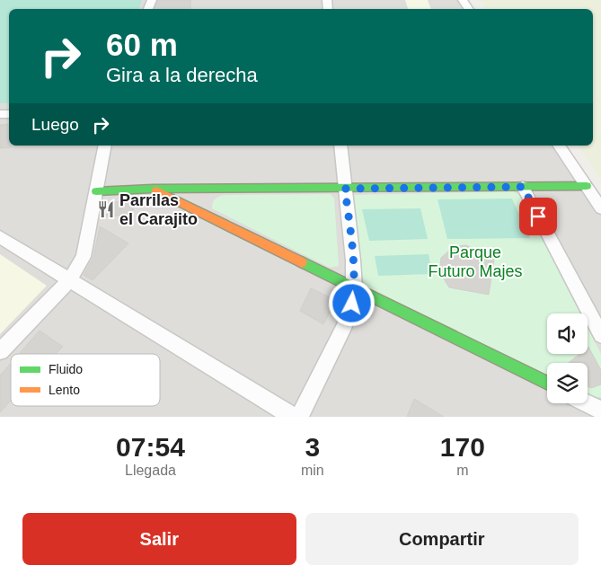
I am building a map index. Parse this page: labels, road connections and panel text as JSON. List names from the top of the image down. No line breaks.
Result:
{"parks":["Parque Futuro Majes"],"places":{"restaurant":["Parrilas el Carajito"]},"legend":["Fluido","Lento"],"page":{"turn":["60 m","Gira a la derecha"],"then":"Luego","eta":["07:54","Llegada","3","min","170","m"],"buttons":["Salir","Compartir"]}}
